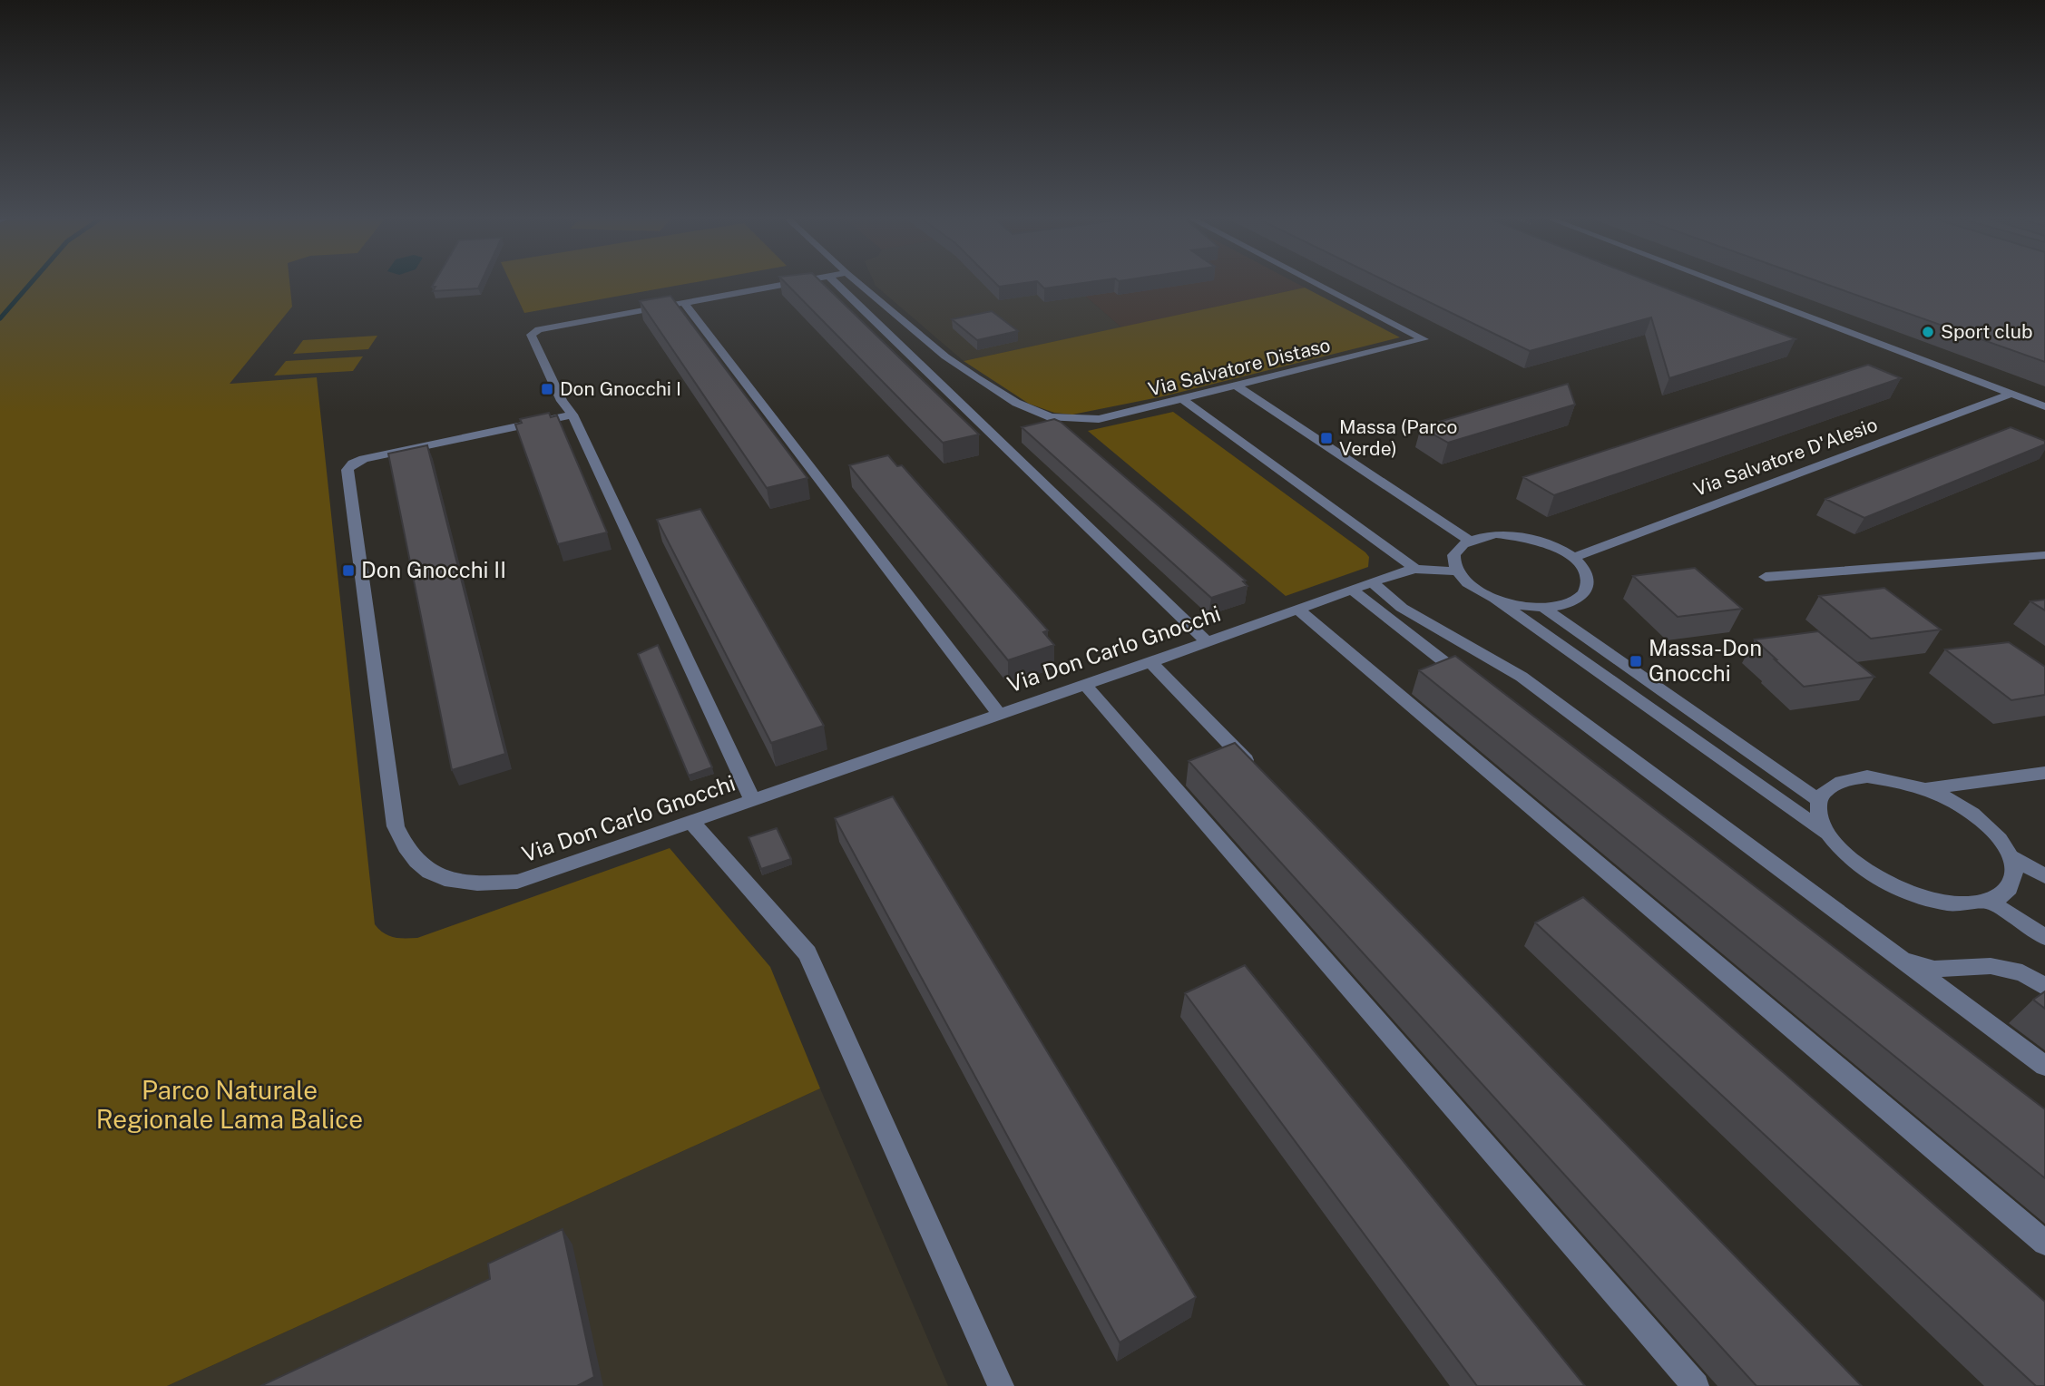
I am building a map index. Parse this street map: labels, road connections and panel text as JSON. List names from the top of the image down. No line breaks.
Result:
{"streets":{"street":["Via Salvatore Distaso","Via Salvatore D'Alesio","Via Don Carlo Gnocchi"]},"parks":["Parco Naturale Regionale Lama Balice"],"places":{"other":["Sport club"],"transit":["Don Gnocchi I","Massa (Parco Verde)","Don Gnocchi II","Massa-Don Gnocchi"]}}
